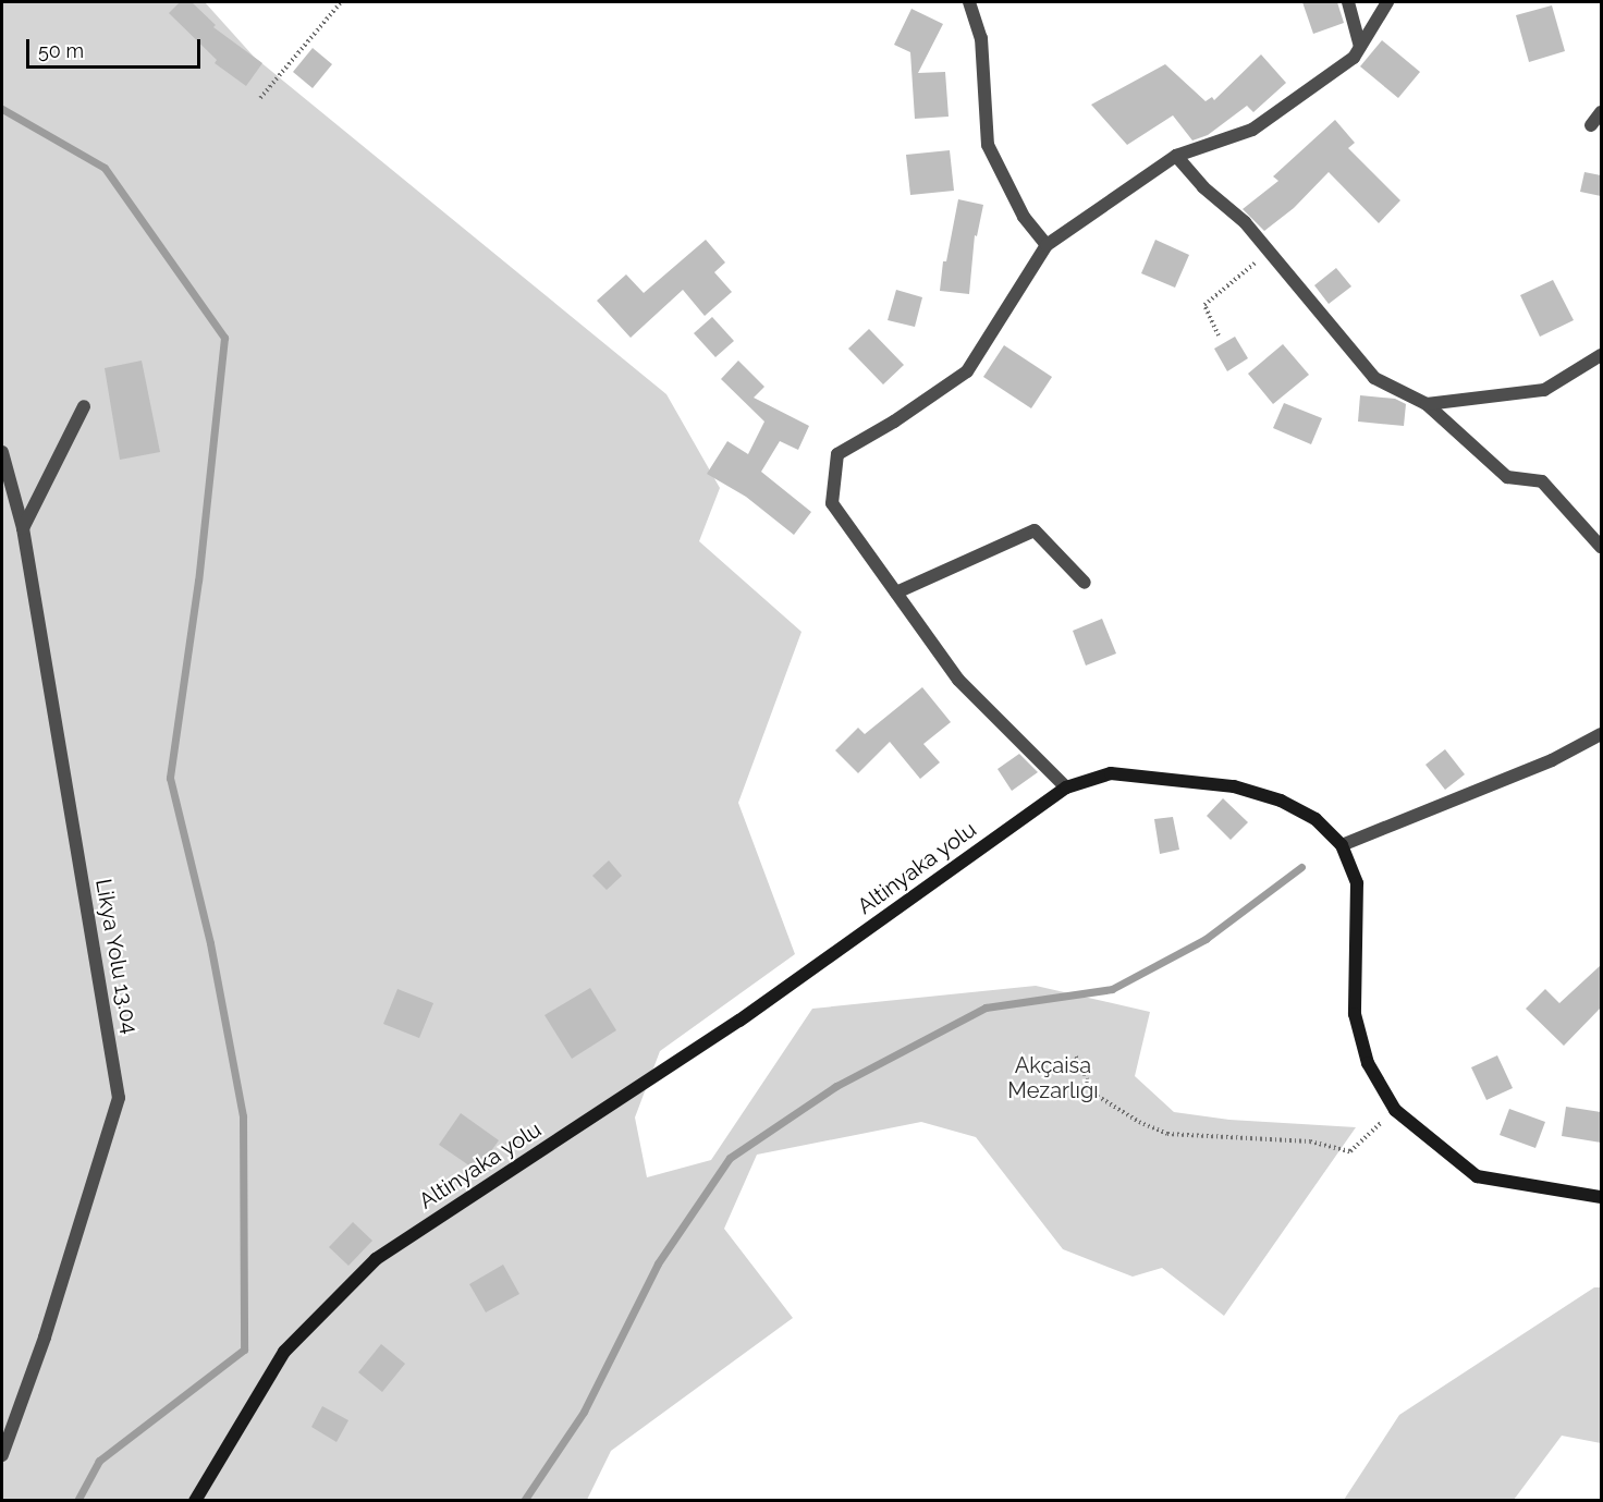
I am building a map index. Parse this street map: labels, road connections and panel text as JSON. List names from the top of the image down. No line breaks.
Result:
{"streets":{"main road":["Altinyaka yolu"],"street":["Likya Yolu 13.04"]},"parks":["Akçaisa Mezarlığı"],"scale_bar":"50 m"}
